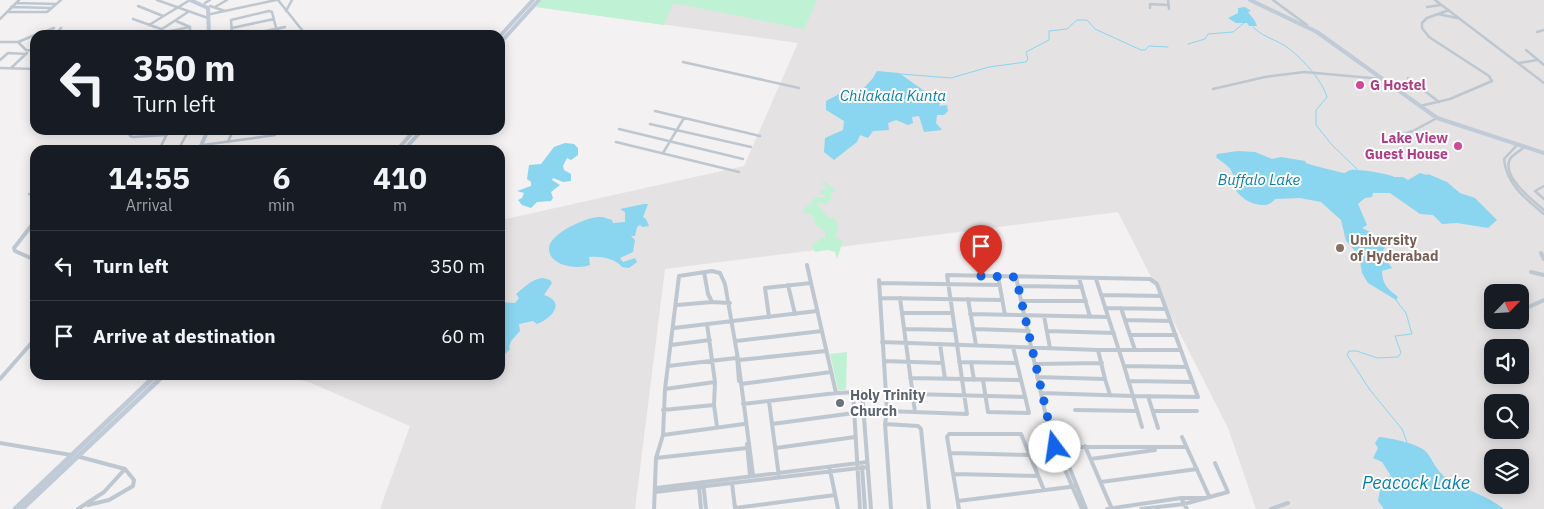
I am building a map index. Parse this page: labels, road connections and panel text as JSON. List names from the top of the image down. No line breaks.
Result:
{"water":["Chilakala Kunta","Buffalo Lake","Peacock Lake"],"places":["G Hostel","Lake View Guest House","University of Hyderabad","Holy Trinity Church"],"north":"top right","page":{"turn":["350 m","Turn left"],"eta":["14:55","Arrival","6","min","410","m"],"list":[{"name":"Turn left","value":"350 m"},{"name":"Arrive at destination","value":"60 m"}]}}
